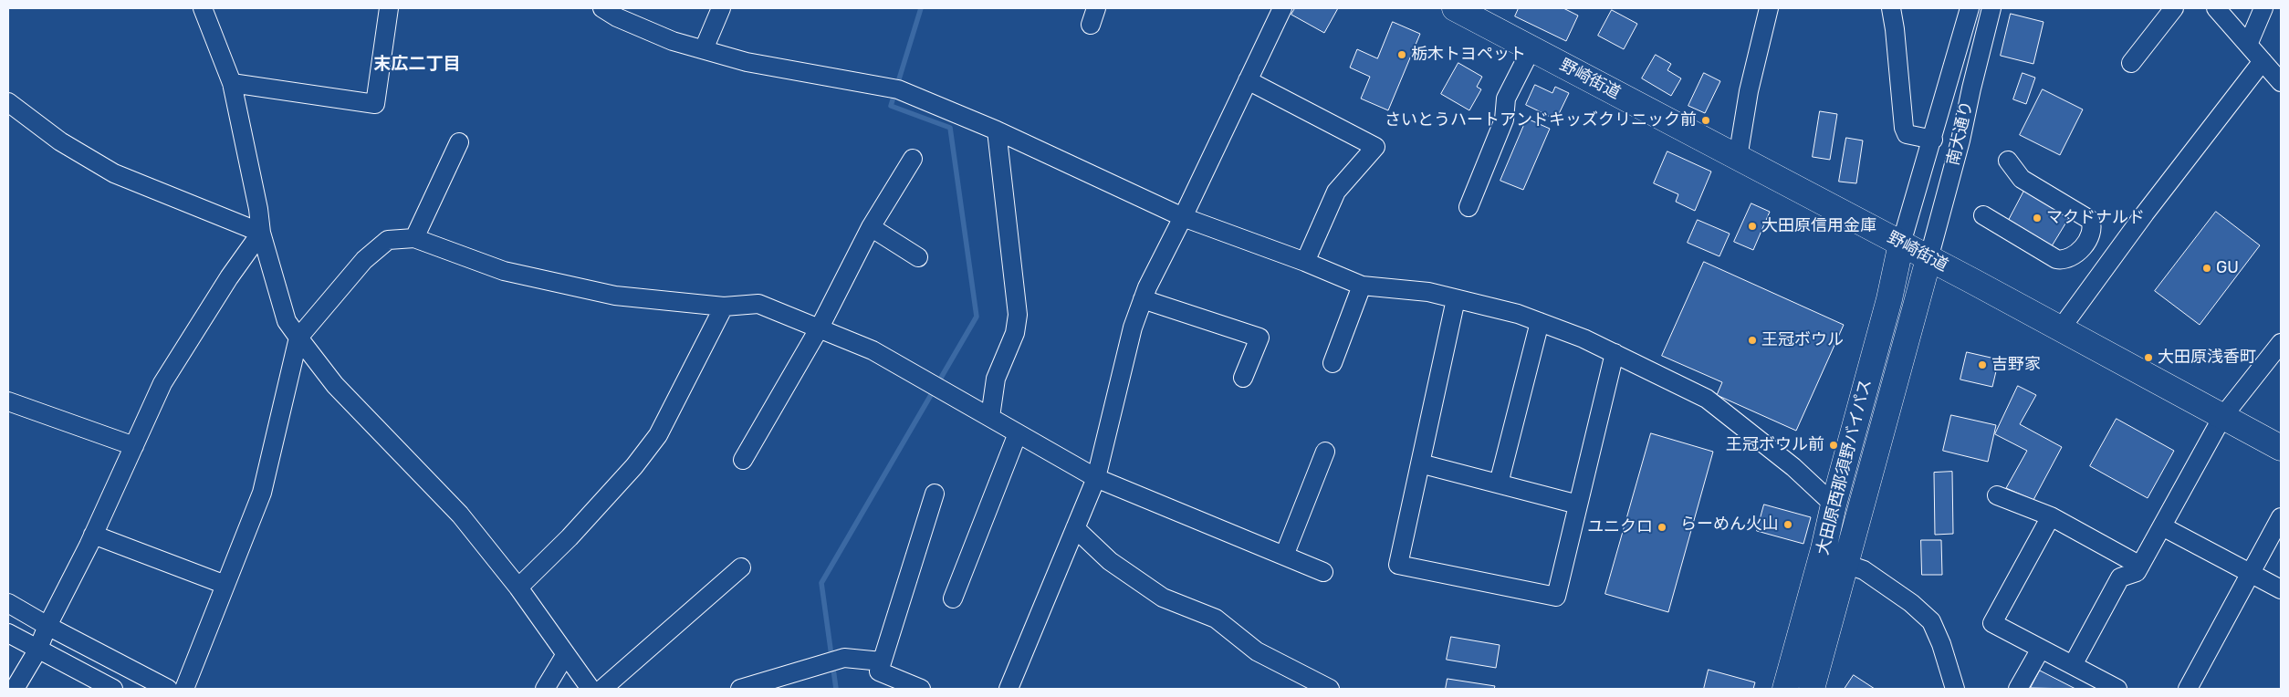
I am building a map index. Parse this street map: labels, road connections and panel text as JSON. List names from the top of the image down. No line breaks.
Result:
{"streets":{"highway":["野崎街道","大田原西那須野バイパス"],"street":["南大通り"]},"crossings":[["野崎街道","南大通り"],["野崎街道","大田原西那須野バイパス"],["南大通り","大田原西那須野バイパス"]],"districts":["末広二丁目"],"places":["栃木トヨペット","さいとうハートアンドキッズクリニック前","マクドナルド","大田原信用金庫","GU","王冠ボウル","大田原浅香町","吉野家","王冠ボウル前","らーめん火山","ユニクロ"]}
